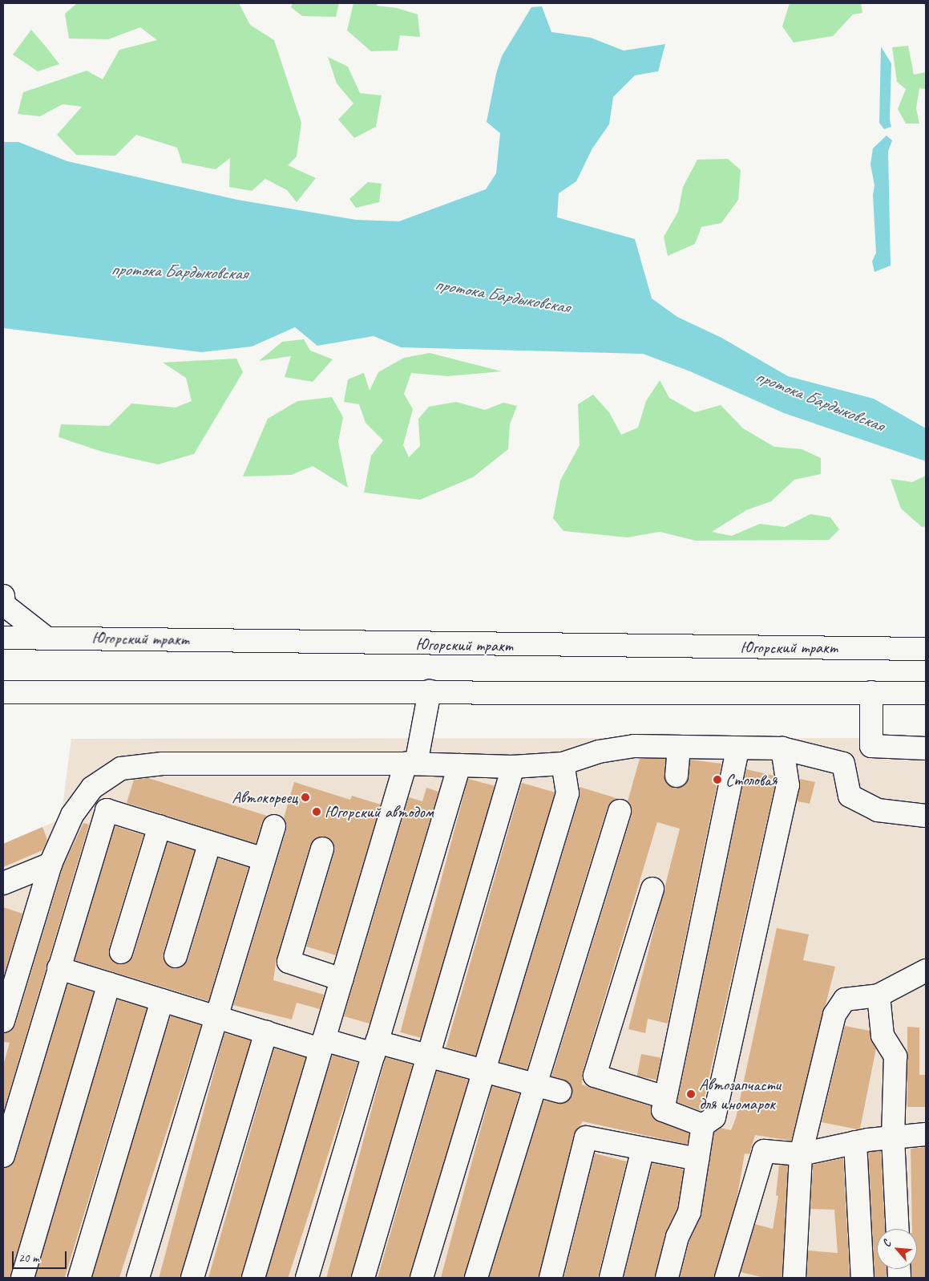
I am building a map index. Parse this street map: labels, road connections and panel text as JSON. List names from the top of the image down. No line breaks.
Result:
{"streets":{"main road":["Югорский тракт"]},"water":["протока Бардыковская"],"places":["Столовая","Автокореец","Югорский автодом","Автозапчасти для иномарок"],"scale_bar":"20 m","north":"top left"}
